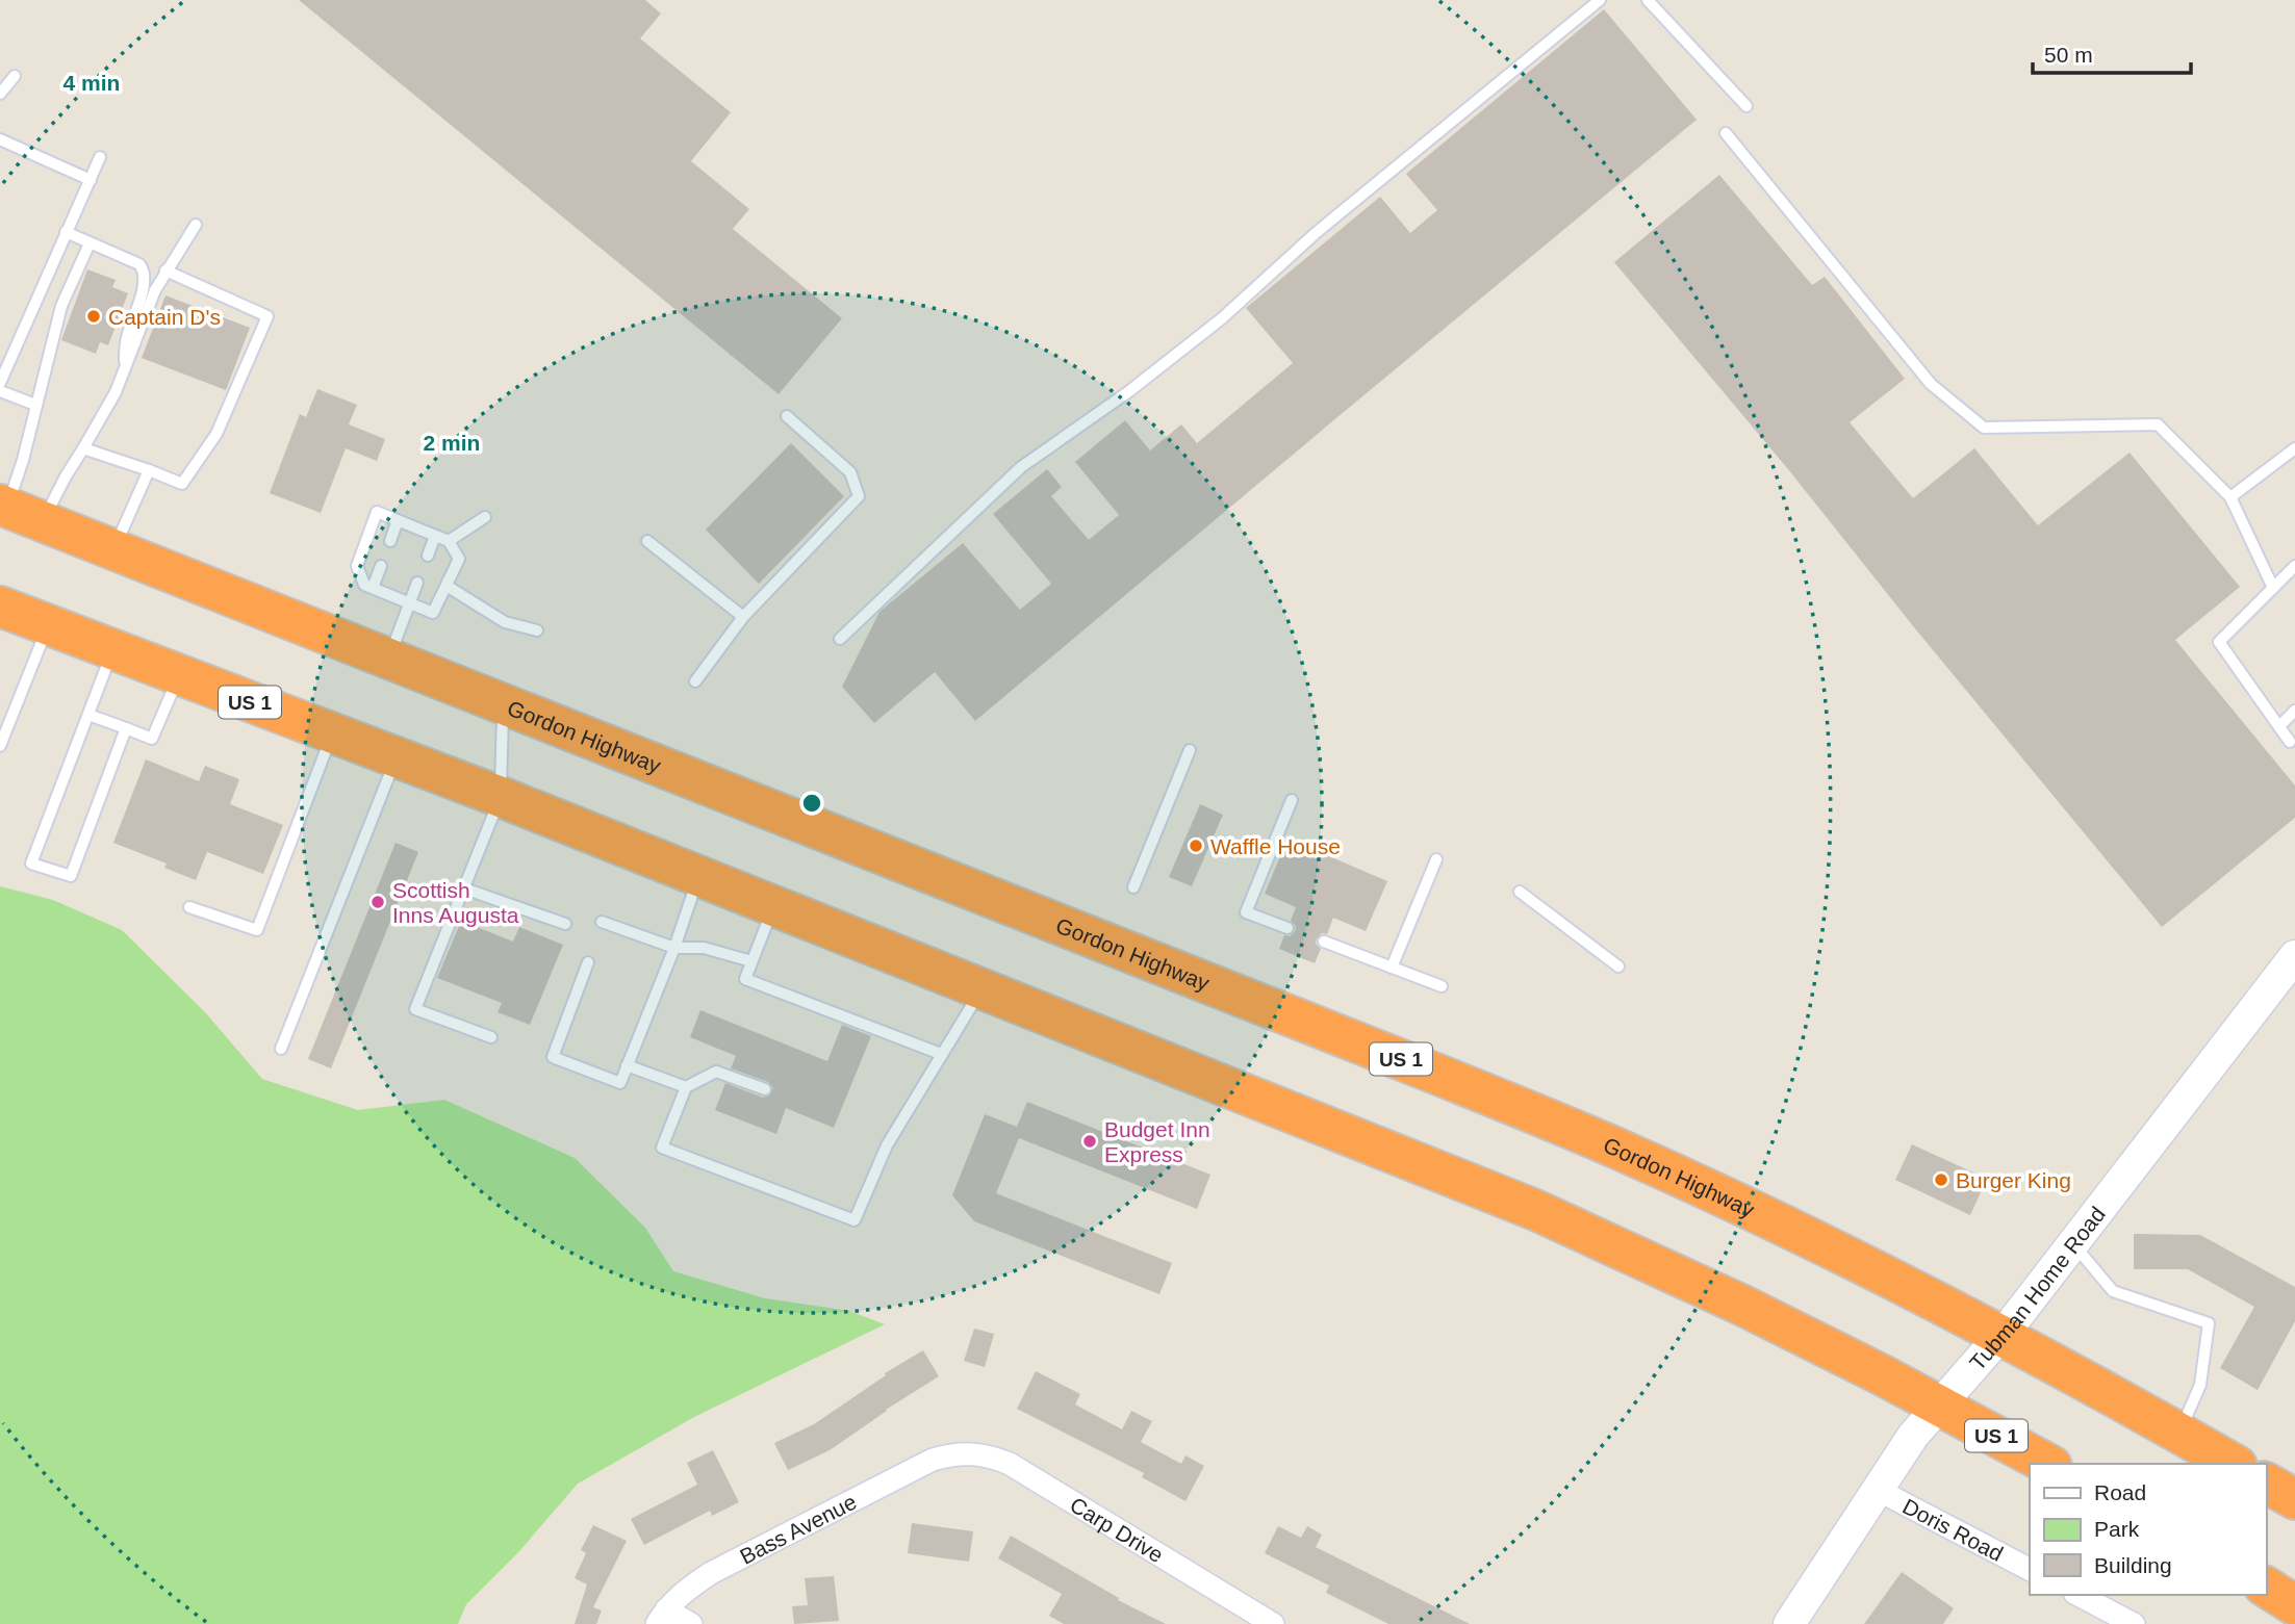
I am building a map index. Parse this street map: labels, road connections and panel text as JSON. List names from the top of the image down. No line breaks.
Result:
{"streets":{"highway":["US 1","Gordon Highway"],"street":["Tubman Home Road","Bass Avenue","Carp Drive","Doris Road"]},"crossings":[["US 1","Tubman Home Road"],["Gordon Highway","Tubman Home Road"],["Tubman Home Road","Doris Road"],["Bass Avenue","Carp Drive"]],"places":["Captain D's","Waffle House","Scottish Inns Augusta","Budget Inn Express","Burger King"],"legend":["Road","Park","Building"],"scale_bar":"50 m","rings":["4 min","2 min"]}
